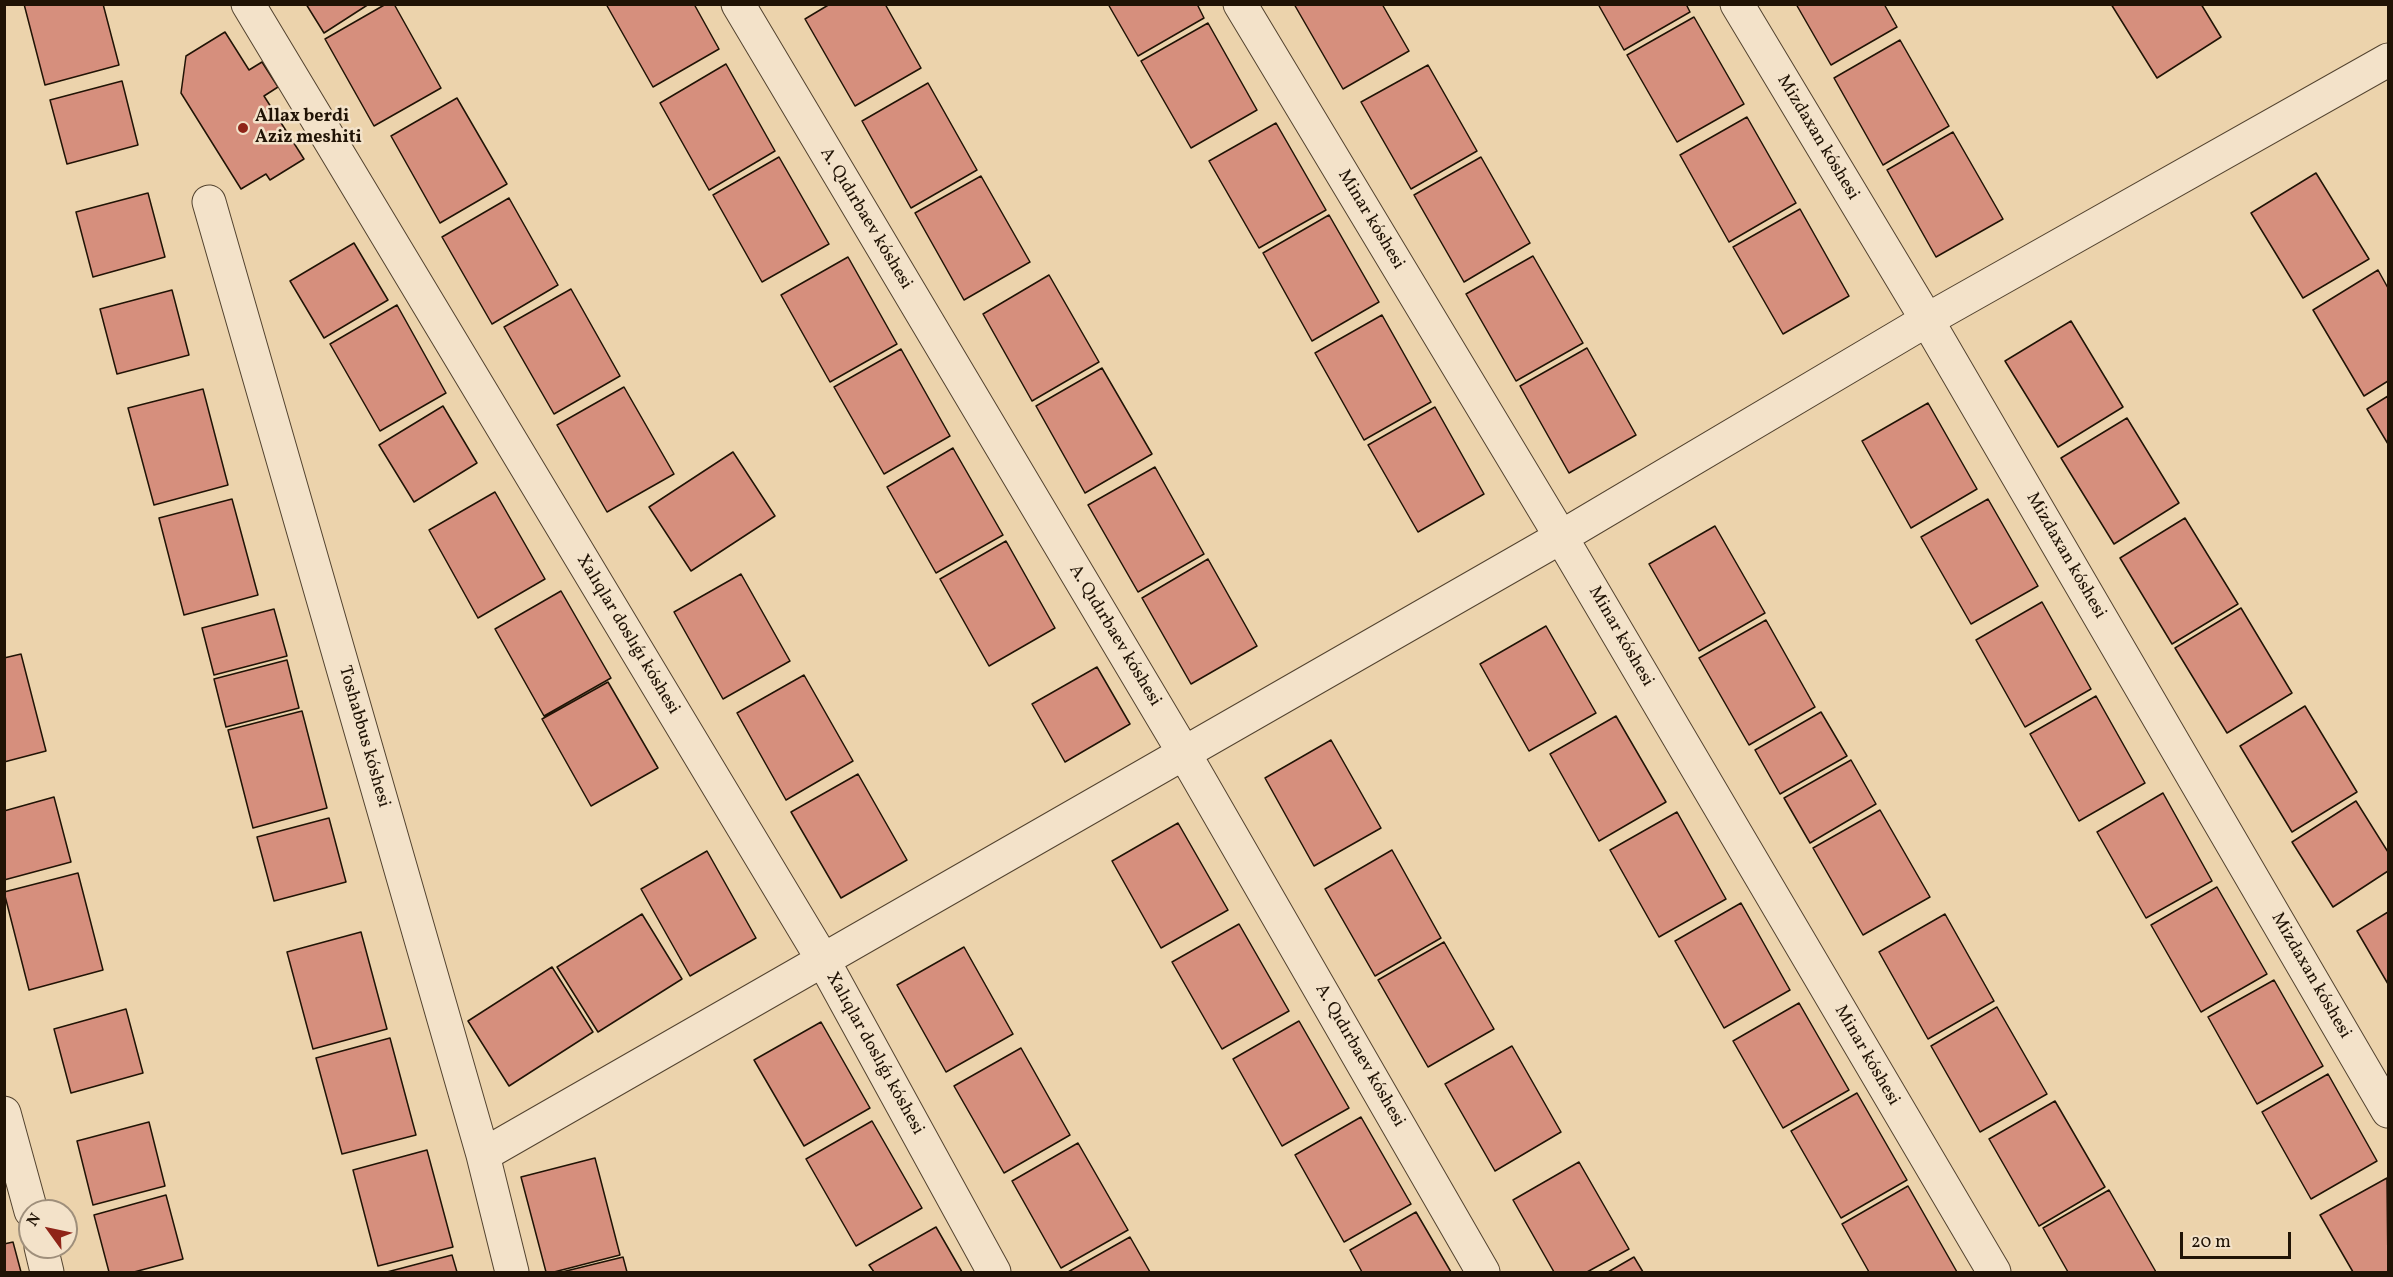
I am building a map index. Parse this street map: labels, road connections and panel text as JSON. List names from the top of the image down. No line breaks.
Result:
{"streets":{"street":["Mizdaxan kóshesi","A. Qıdırbaev kóshesi","Minar kóshesi","Xalıqlar doslıǵı kóshesi","Toshabbus kóshesi"]},"places":["Allax berdi Aziz meshiti"],"scale_bar":"20 m","north":"top left"}
